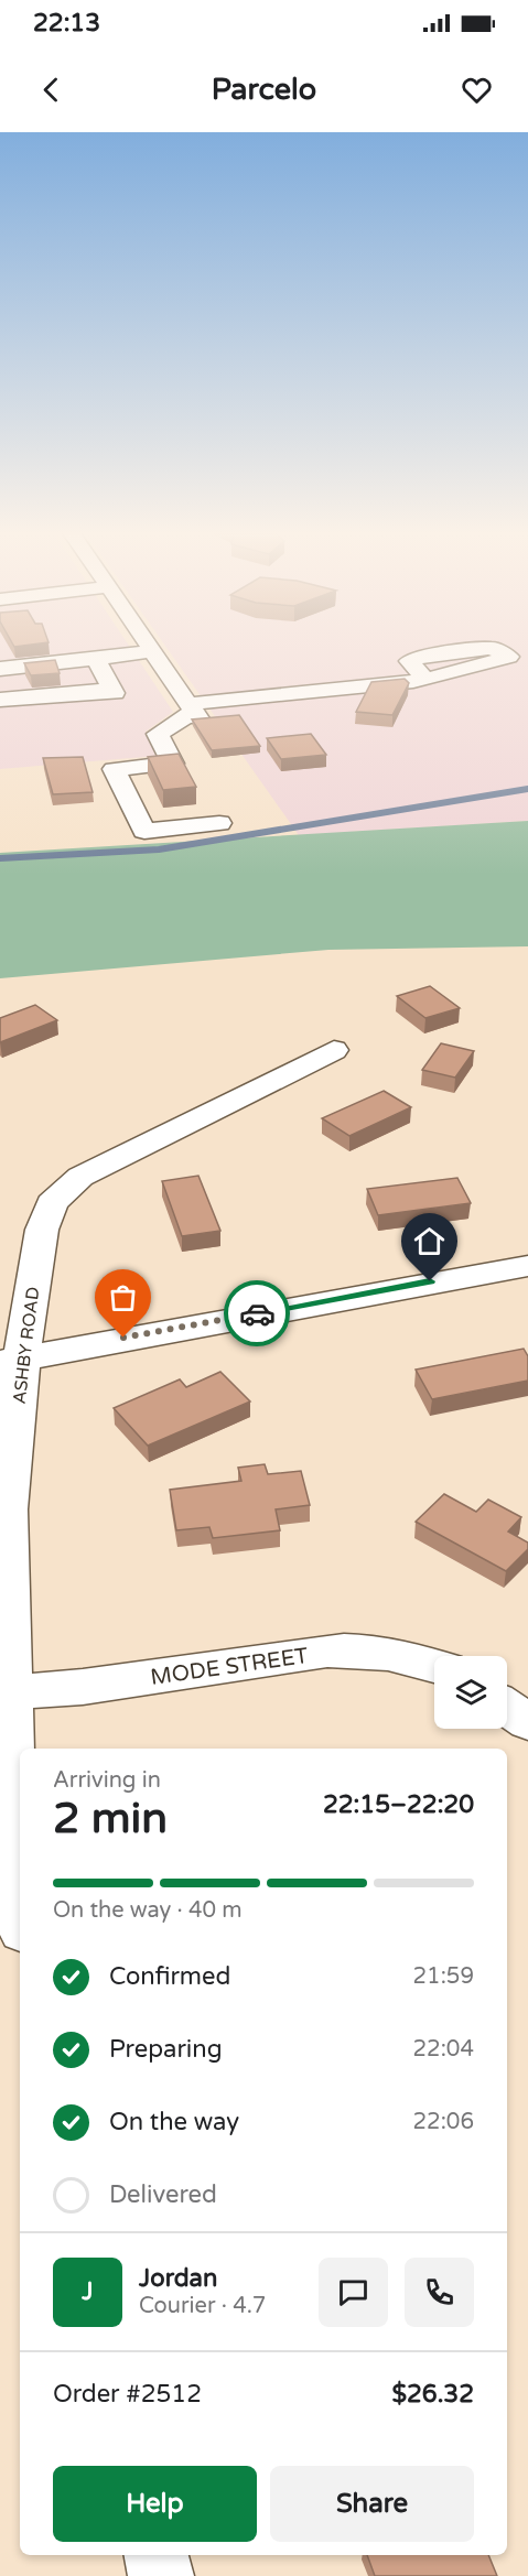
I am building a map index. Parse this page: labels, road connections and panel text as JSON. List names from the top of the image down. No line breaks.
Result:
{"streets":{"street":["ASHBY ROAD","MODE STREET"]},"crossings":[["ASHBY ROAD","MODE STREET"]],"page":{"status":"22:13","header":"Parcelo","heading":["2 min","Arriving in","22:15–22:20"],"panel":["Jordan","Courier · 4.7","Order #2512","$26.32"],"bar":"On the way · 40 m","list":[["Confirmed","21:59"],["Preparing","22:04"],["On the way","22:06"],"Delivered"],"round":"J","buttons":["Help","Share"]}}
